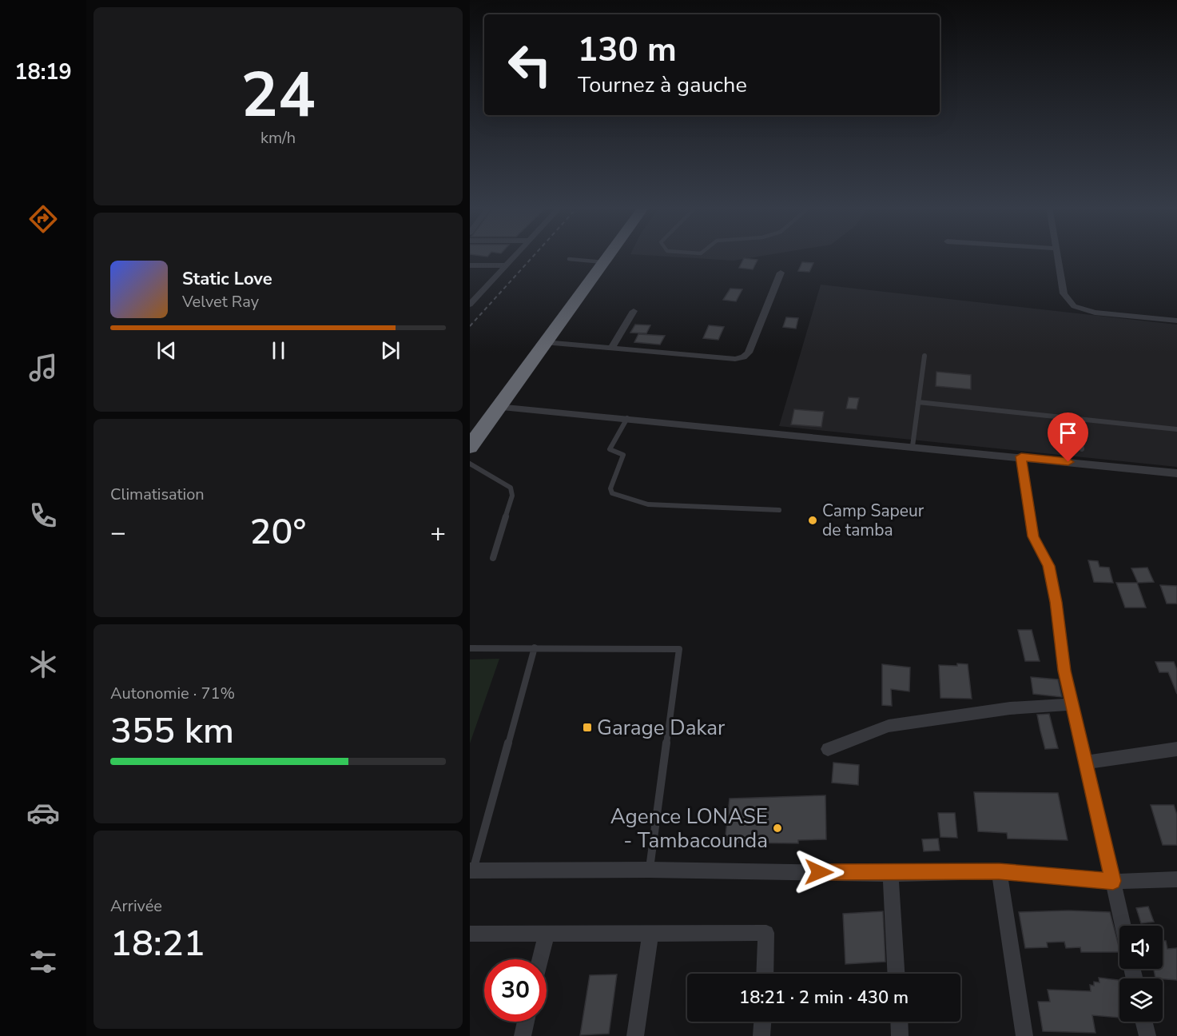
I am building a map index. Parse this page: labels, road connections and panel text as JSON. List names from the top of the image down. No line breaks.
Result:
{"places":{"other":["Camp Sapeur de tamba","Agence LONASE - Tambacounda"],"transit":["Garage Dakar"]},"page":{"tabs":"18:19","tile":[["24","km/h"],"Climatisation",["Autonomie · 71%","355 km"],["Arrivée","18:21"]],"turn":["130 m","Tournez à gauche"],"song":["Static Love","Velvet Ray"],"heat":["−","20°","+"],"limit":"30","trip":"18:21 · 2 min · 430 m"}}
